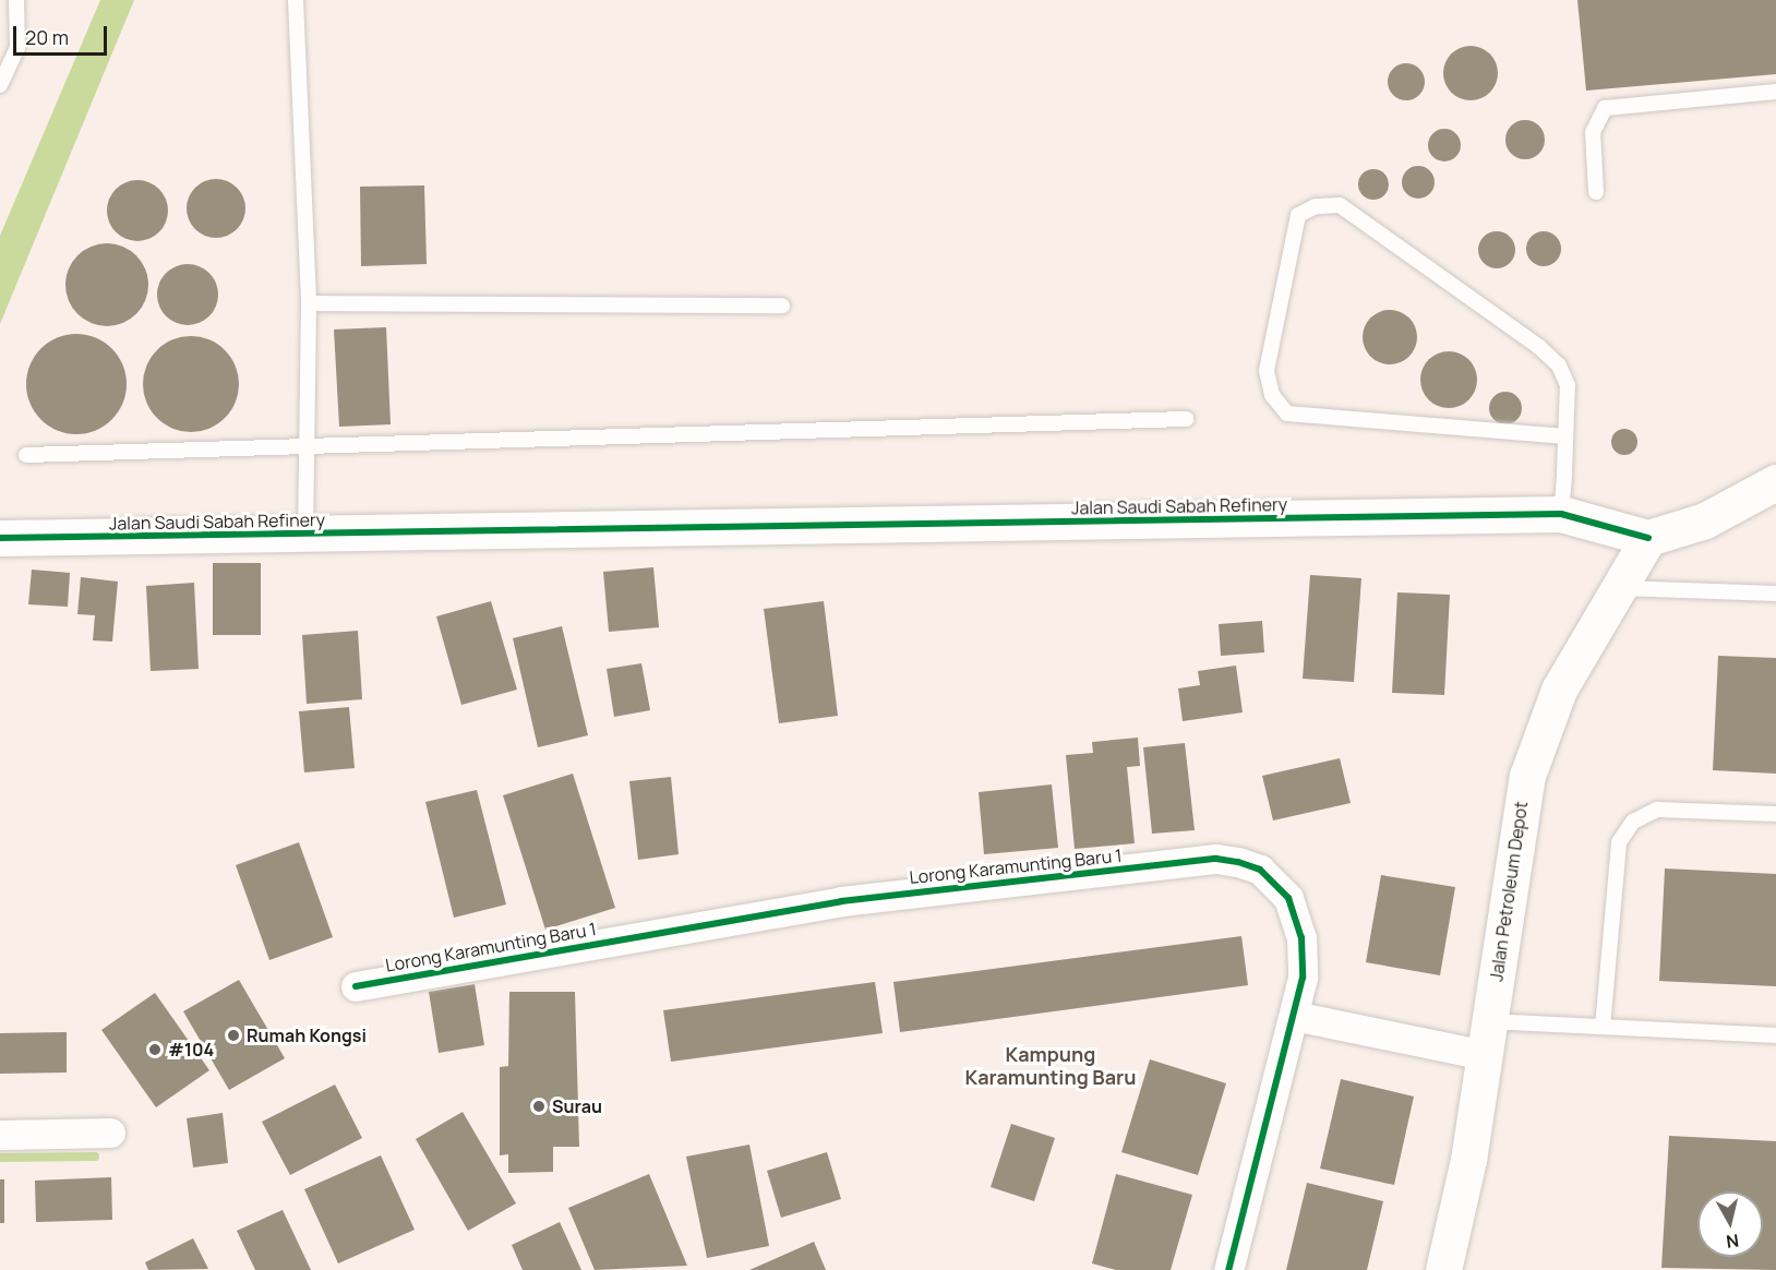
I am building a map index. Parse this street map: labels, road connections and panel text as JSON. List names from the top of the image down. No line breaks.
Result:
{"streets":{"street":["Jalan Saudi Sabah Refinery","Lorong Karamunting Baru 1","Jalan Petroleum Depot"]},"crossings":[["Jalan Saudi Sabah Refinery","Jalan Petroleum Depot"]],"districts":["Kampung Karamunting Baru"],"places":["Rumah Kongsi","#104","Surau"],"scale_bar":"20 m","north":"bottom"}
